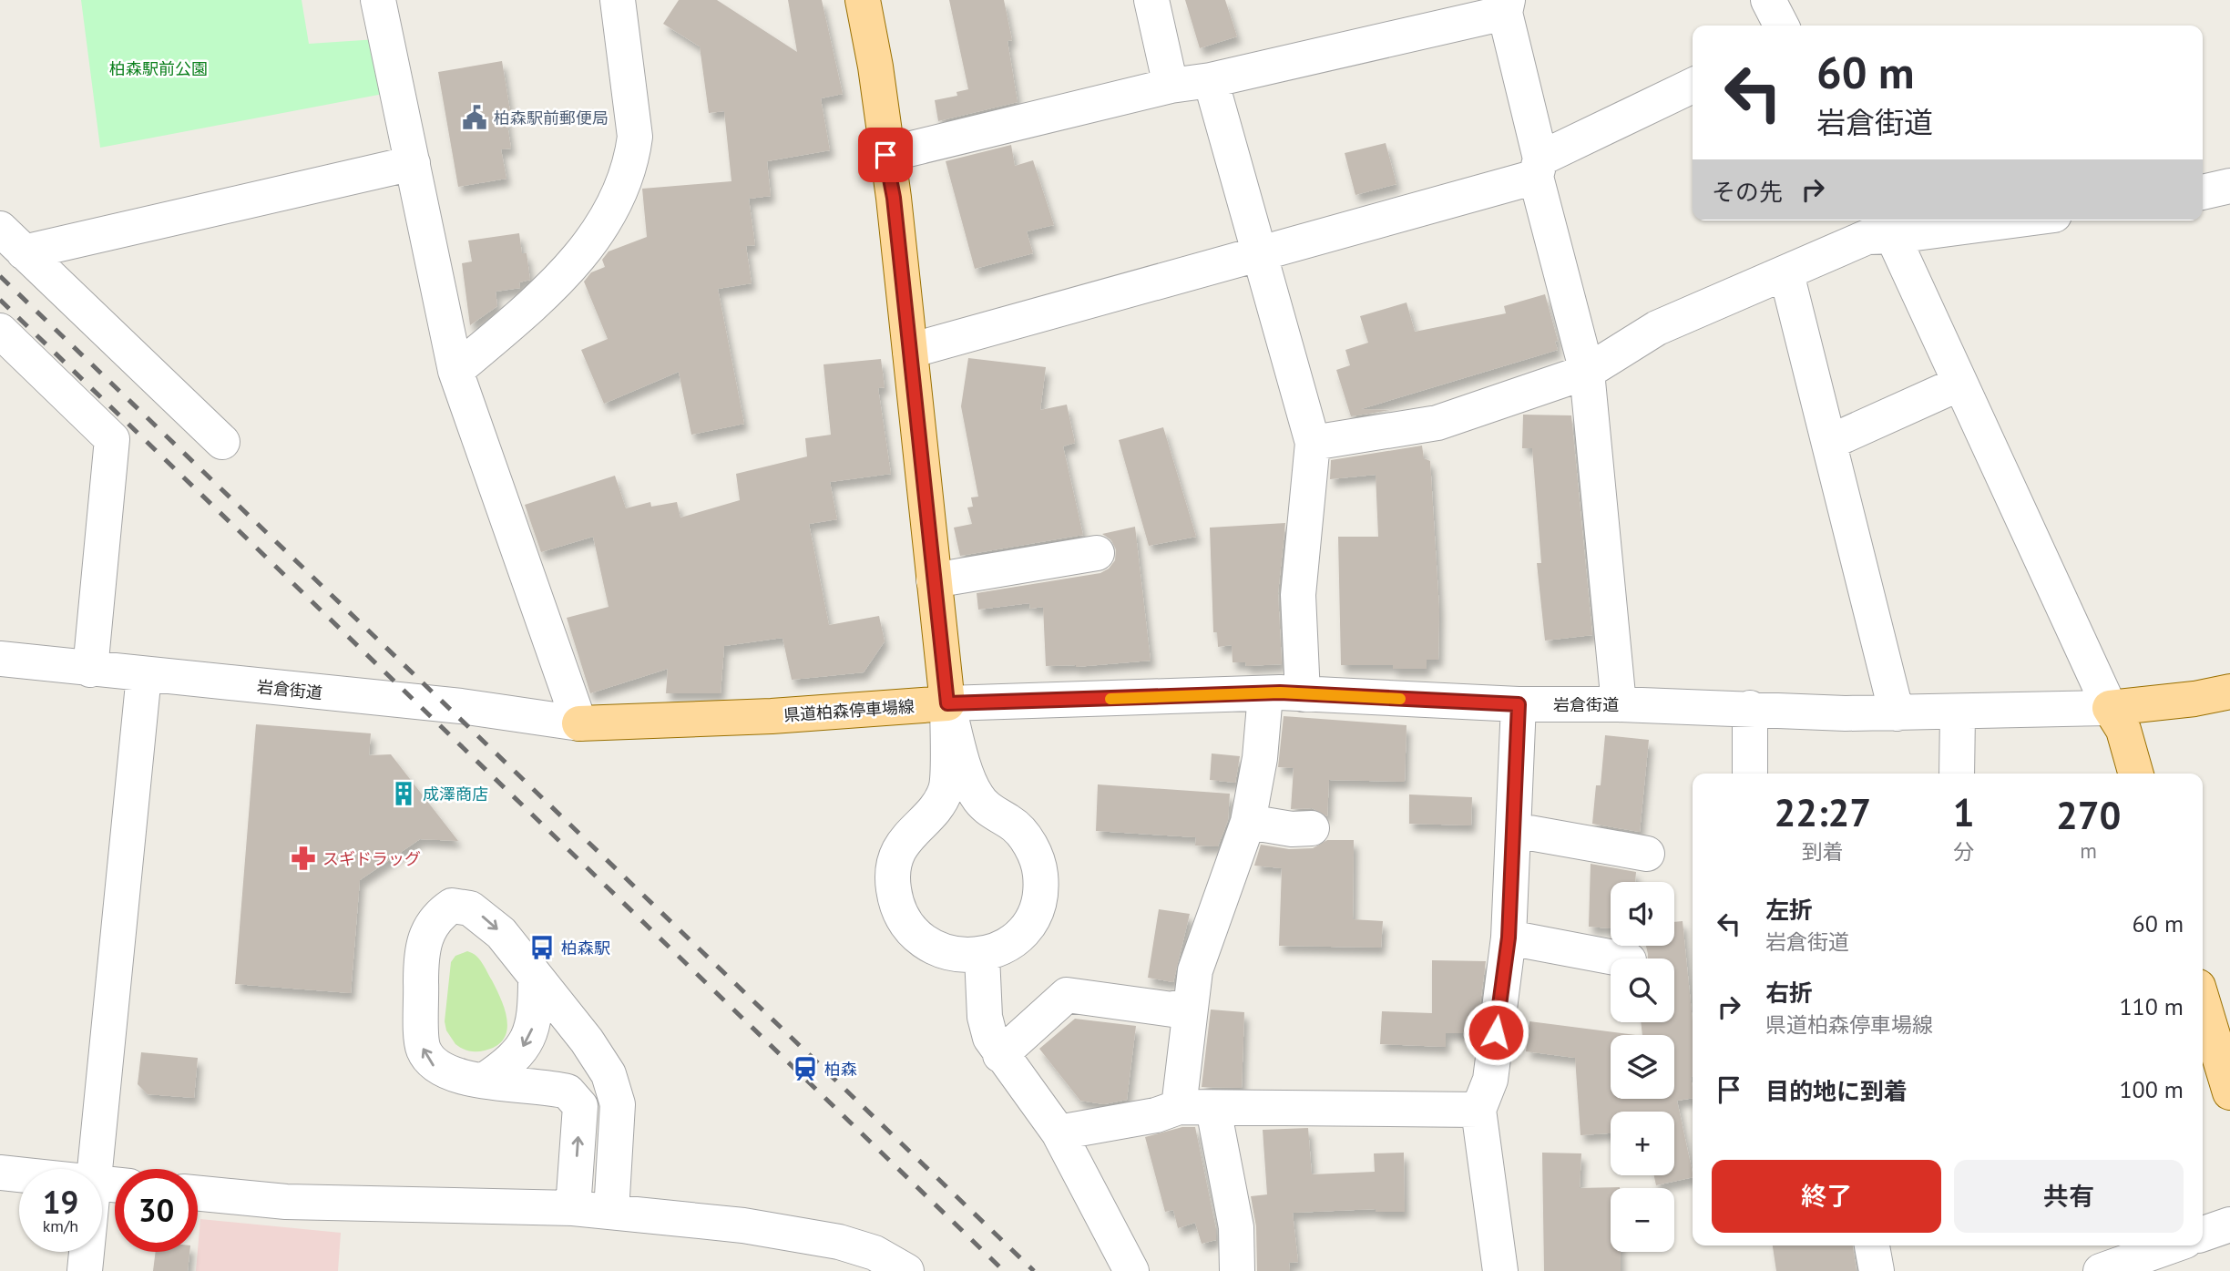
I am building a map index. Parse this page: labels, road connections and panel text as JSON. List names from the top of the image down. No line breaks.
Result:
{"streets":{"main road":["県道柏森停車場線"],"street":["岩倉街道"]},"crossings":[["岩倉街道","県道柏森停車場線"]],"parks":["柏森駅前公園"],"places":{"public building":["柏森駅前郵便局"],"building":["成澤商店"],"pharmacy":["スギドラッグ"],"bus stop":["柏森駅"],"station":["柏森"]},"page":{"turn":["60 m","岩倉街道"],"then":"その先","eta":["22:27","到着","1","分","270","m"],"map_buttons":["+","−"],"list":[{"name":"左折","note":"岩倉街道","value":"60 m"},{"name":"右折","note":"県道柏森停車場線","value":"110 m"},{"name":"目的地に到着","value":"100 m"}],"buttons":["終了","共有"],"speed":"19 km/h","limit":"30"}}
